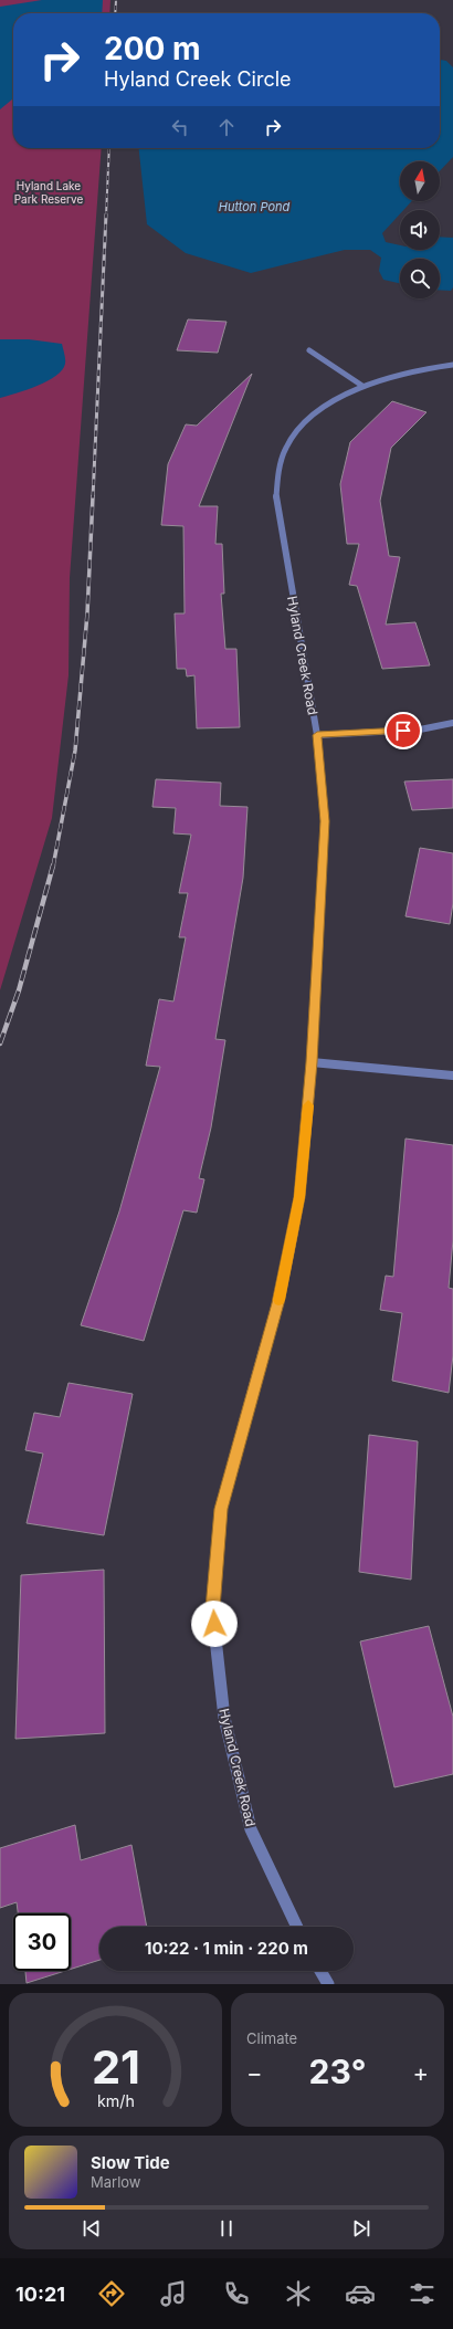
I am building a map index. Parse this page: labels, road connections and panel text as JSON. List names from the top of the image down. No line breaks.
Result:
{"streets":{"street":["Hyland Creek Road"]},"water":["Hutton Pond"],"parks":["Hyland Lake Park Reserve"],"north":"top","page":{"turn":["200 m","Hyland Creek Circle"],"limit":"30","trip":"10:22 · 1 min · 220 m","tile":"Climate","heat":["−","23°","+"],"song":["Slow Tide","Marlow"],"tabs":"10:21","gauge":["21","km/h"]}}
